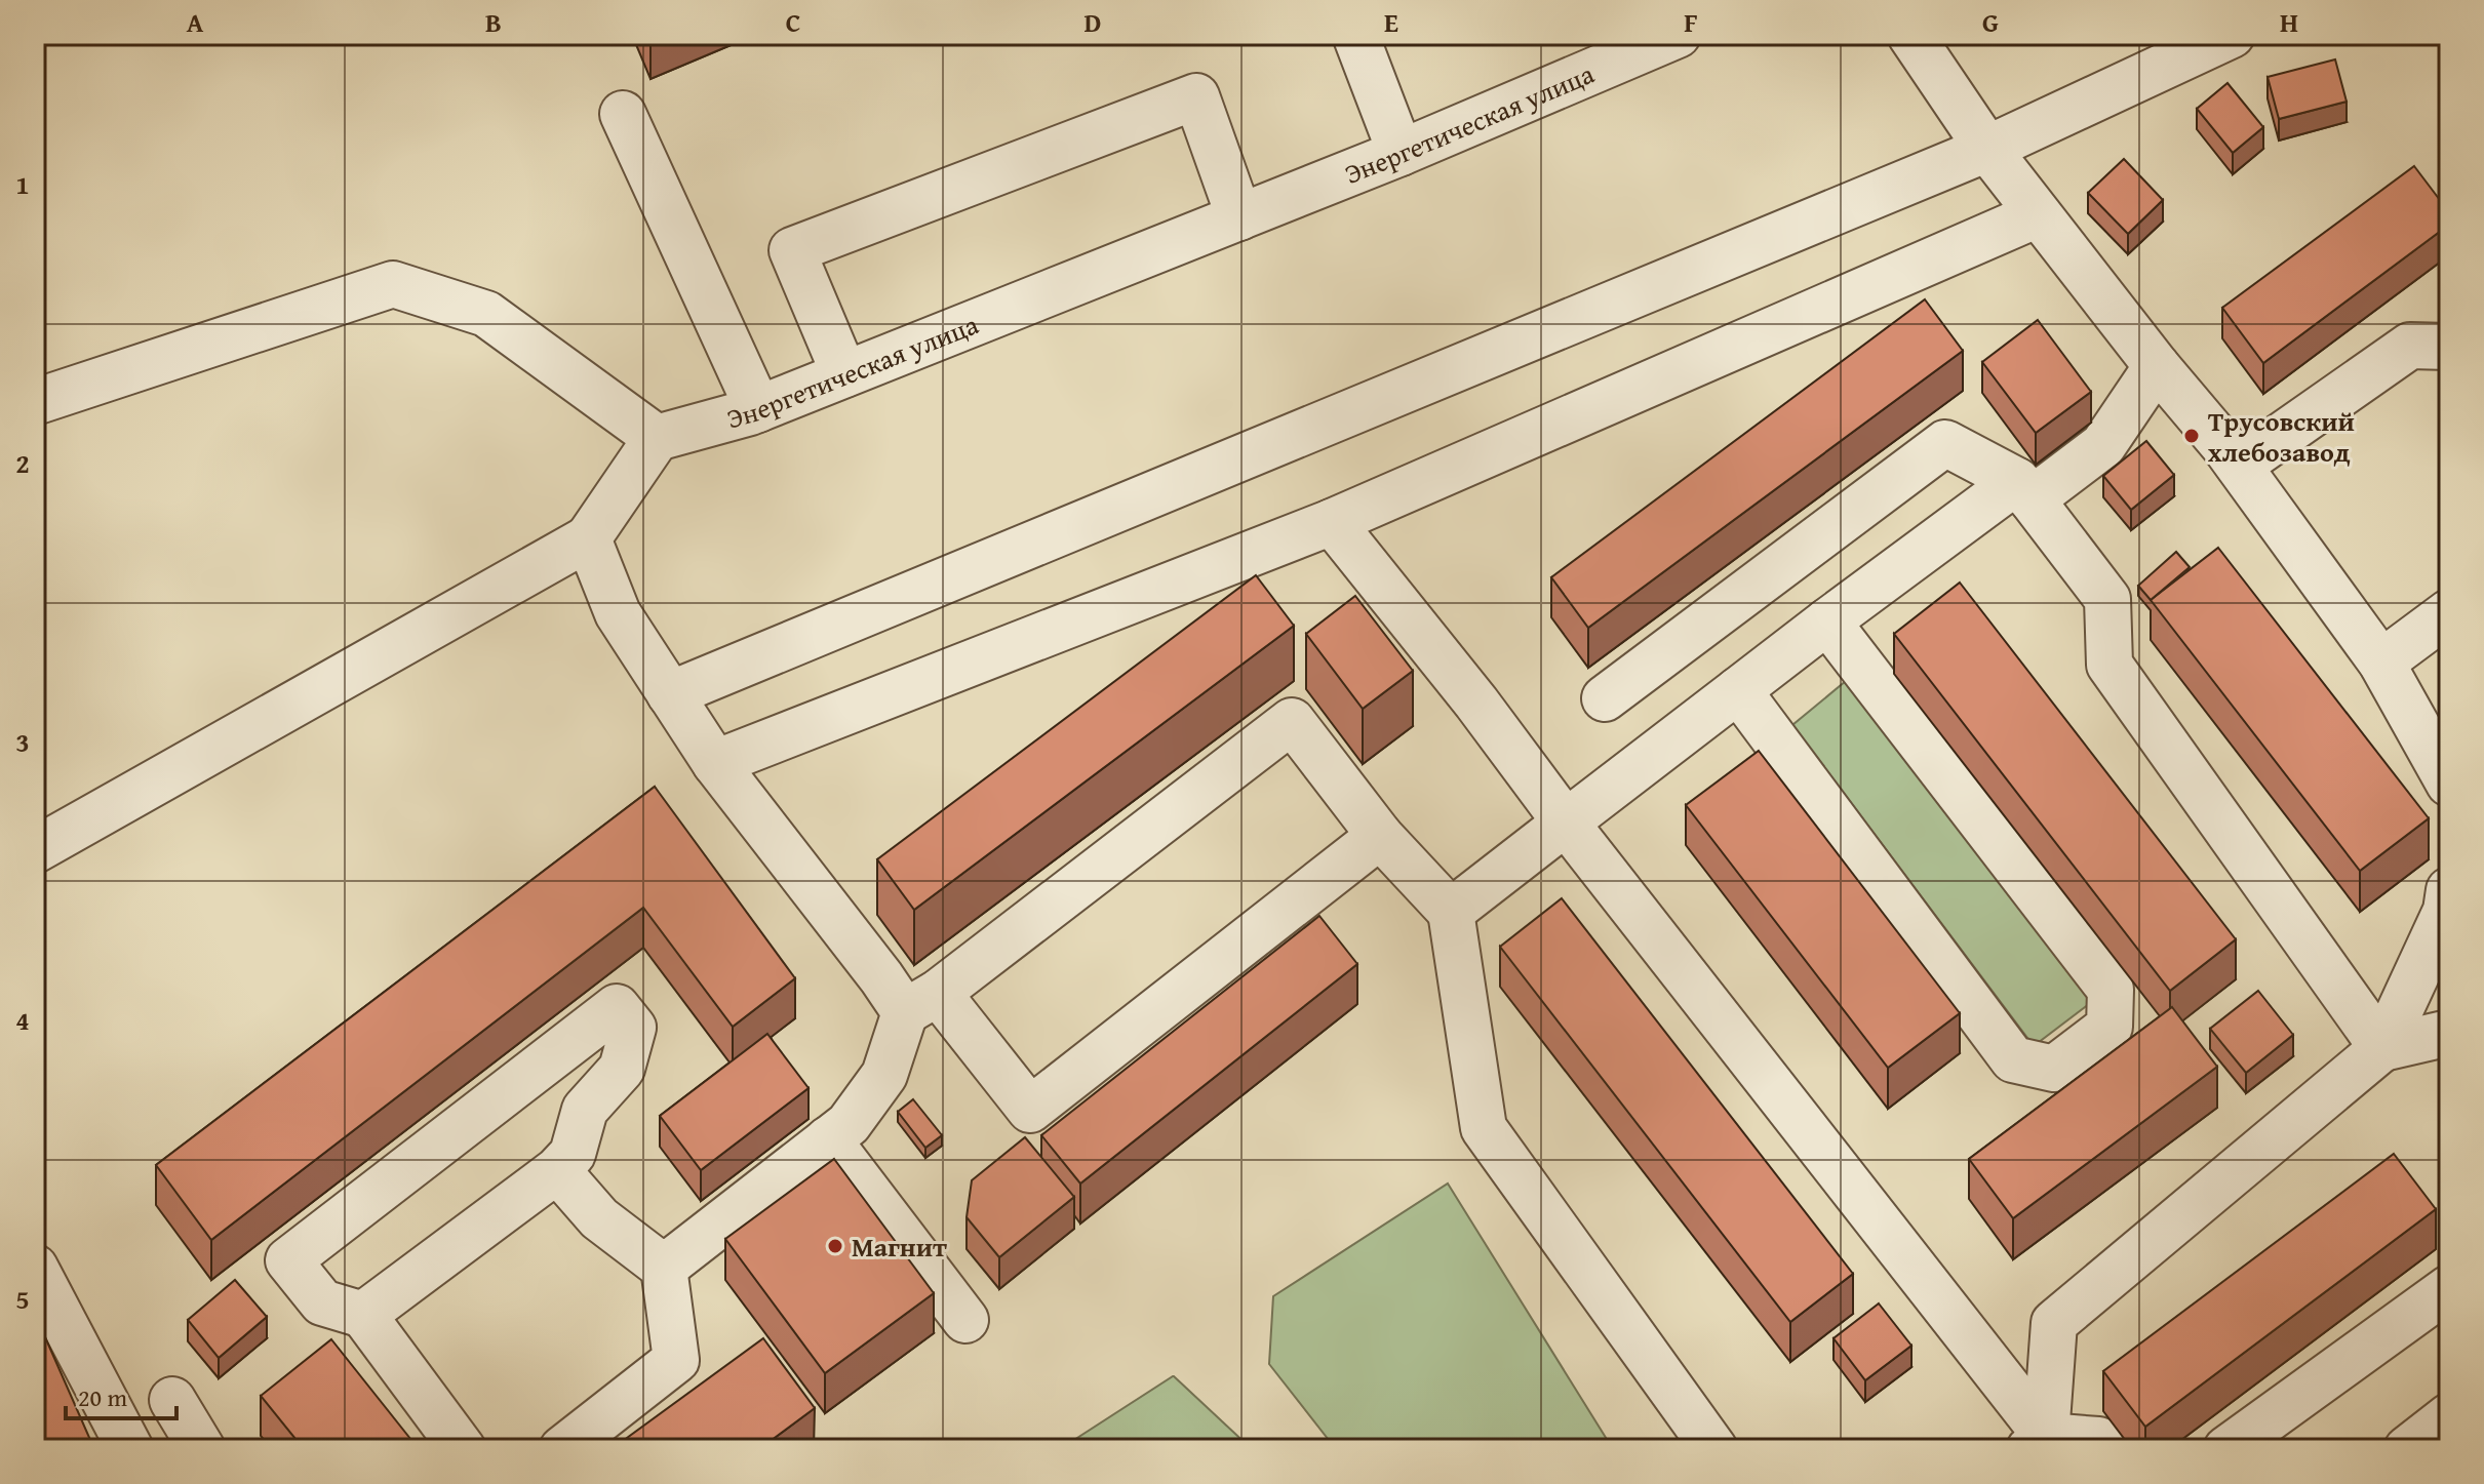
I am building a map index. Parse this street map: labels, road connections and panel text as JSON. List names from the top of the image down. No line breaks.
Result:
{"streets":{"street":["Энергетическая улица"]},"places":["Трусовский хлебозавод","Магнит"],"scale_bar":"20 m","grid":{"columns":["A","B","C","D","E","F","G","H"],"rows":["1","2","3","4","5"]}}
